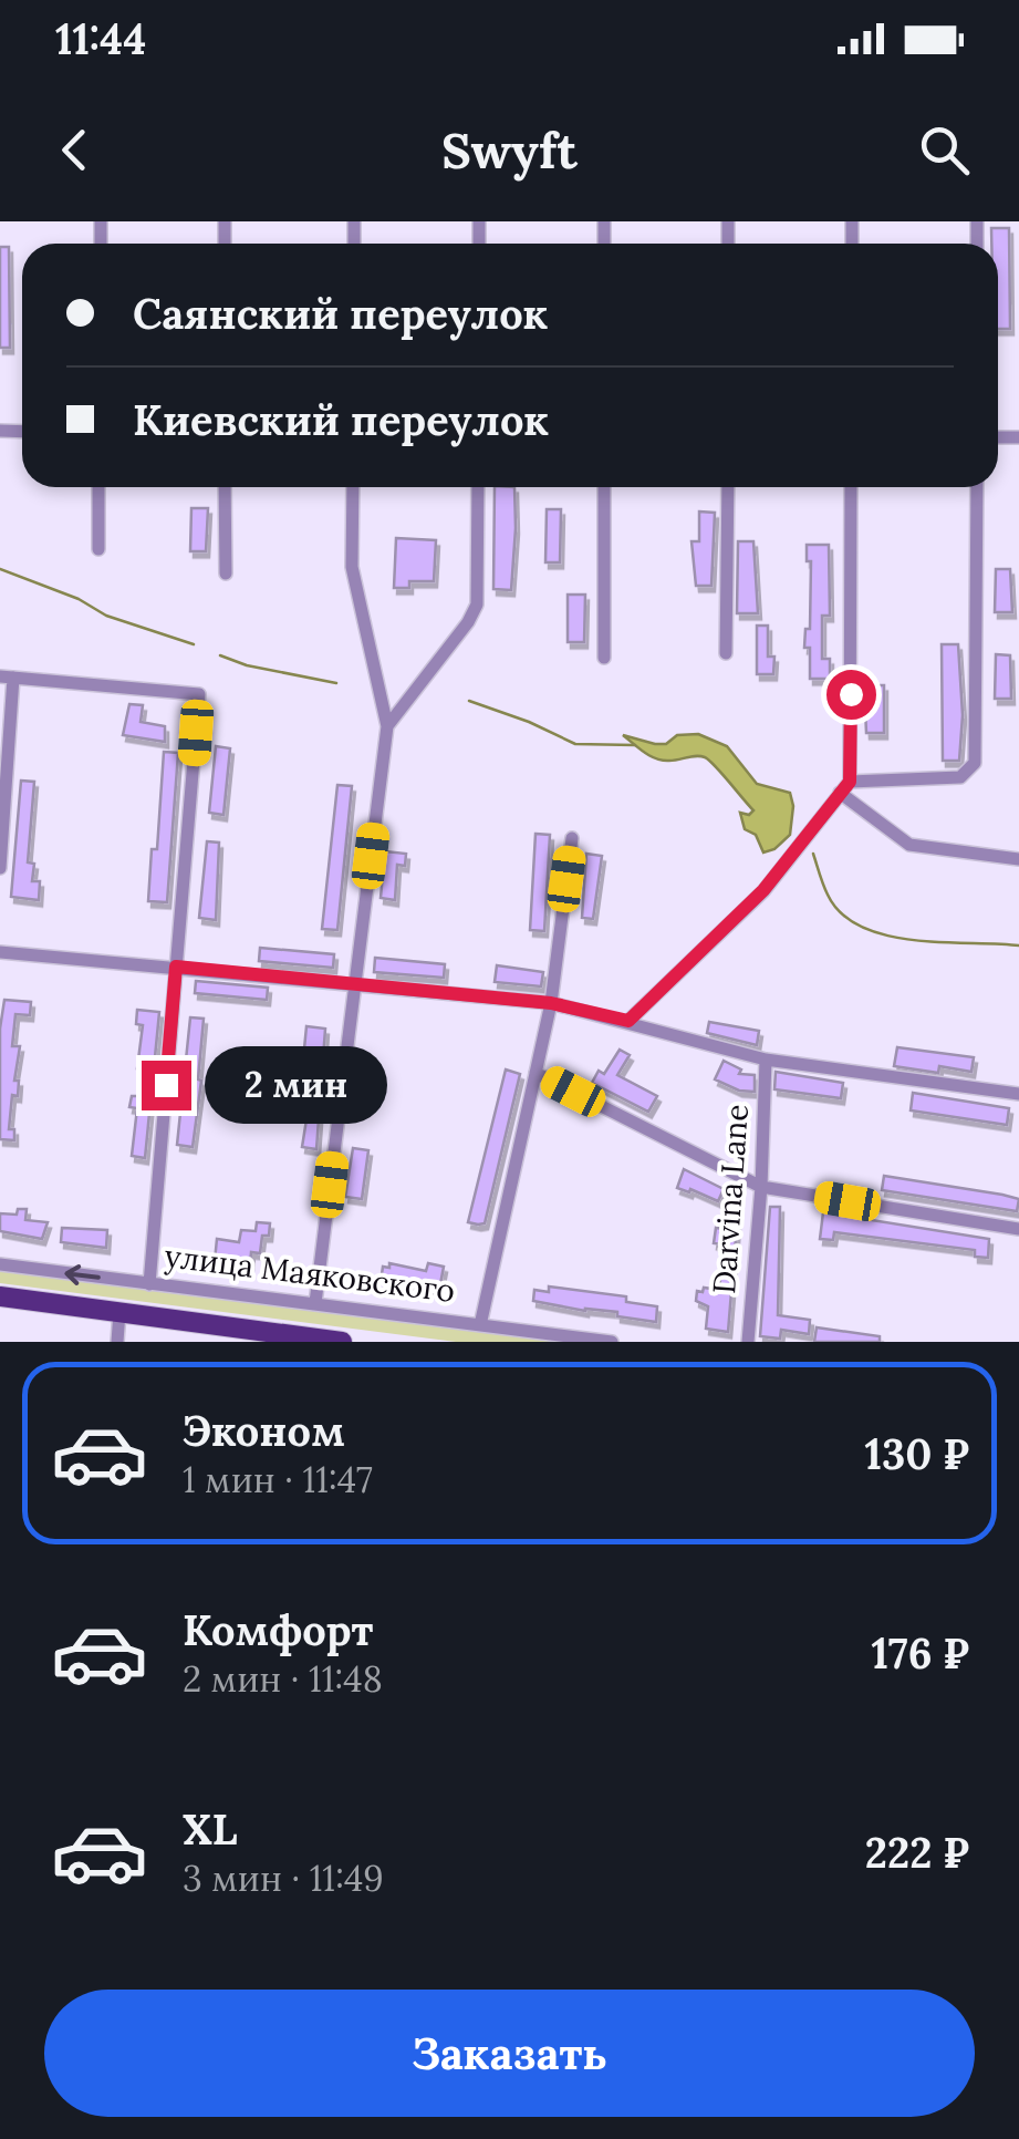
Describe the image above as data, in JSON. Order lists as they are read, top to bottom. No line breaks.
{"streets":{"main road":["улица Маяковского"],"street":["Darvina Lane"]},"page":{"status":"11:44","header":"Swyft","banner":["Саянский переулок","Киевский переулок"],"bubble":"2 мин","list":[{"name":"Эконом","note":"1 мин · 11:47","value":"130 ₽"},{"name":"Комфорт","note":"2 мин · 11:48","value":"176 ₽"},{"name":"XL","note":"3 мин · 11:49","value":"222 ₽"}],"buttons":"Заказать"}}
